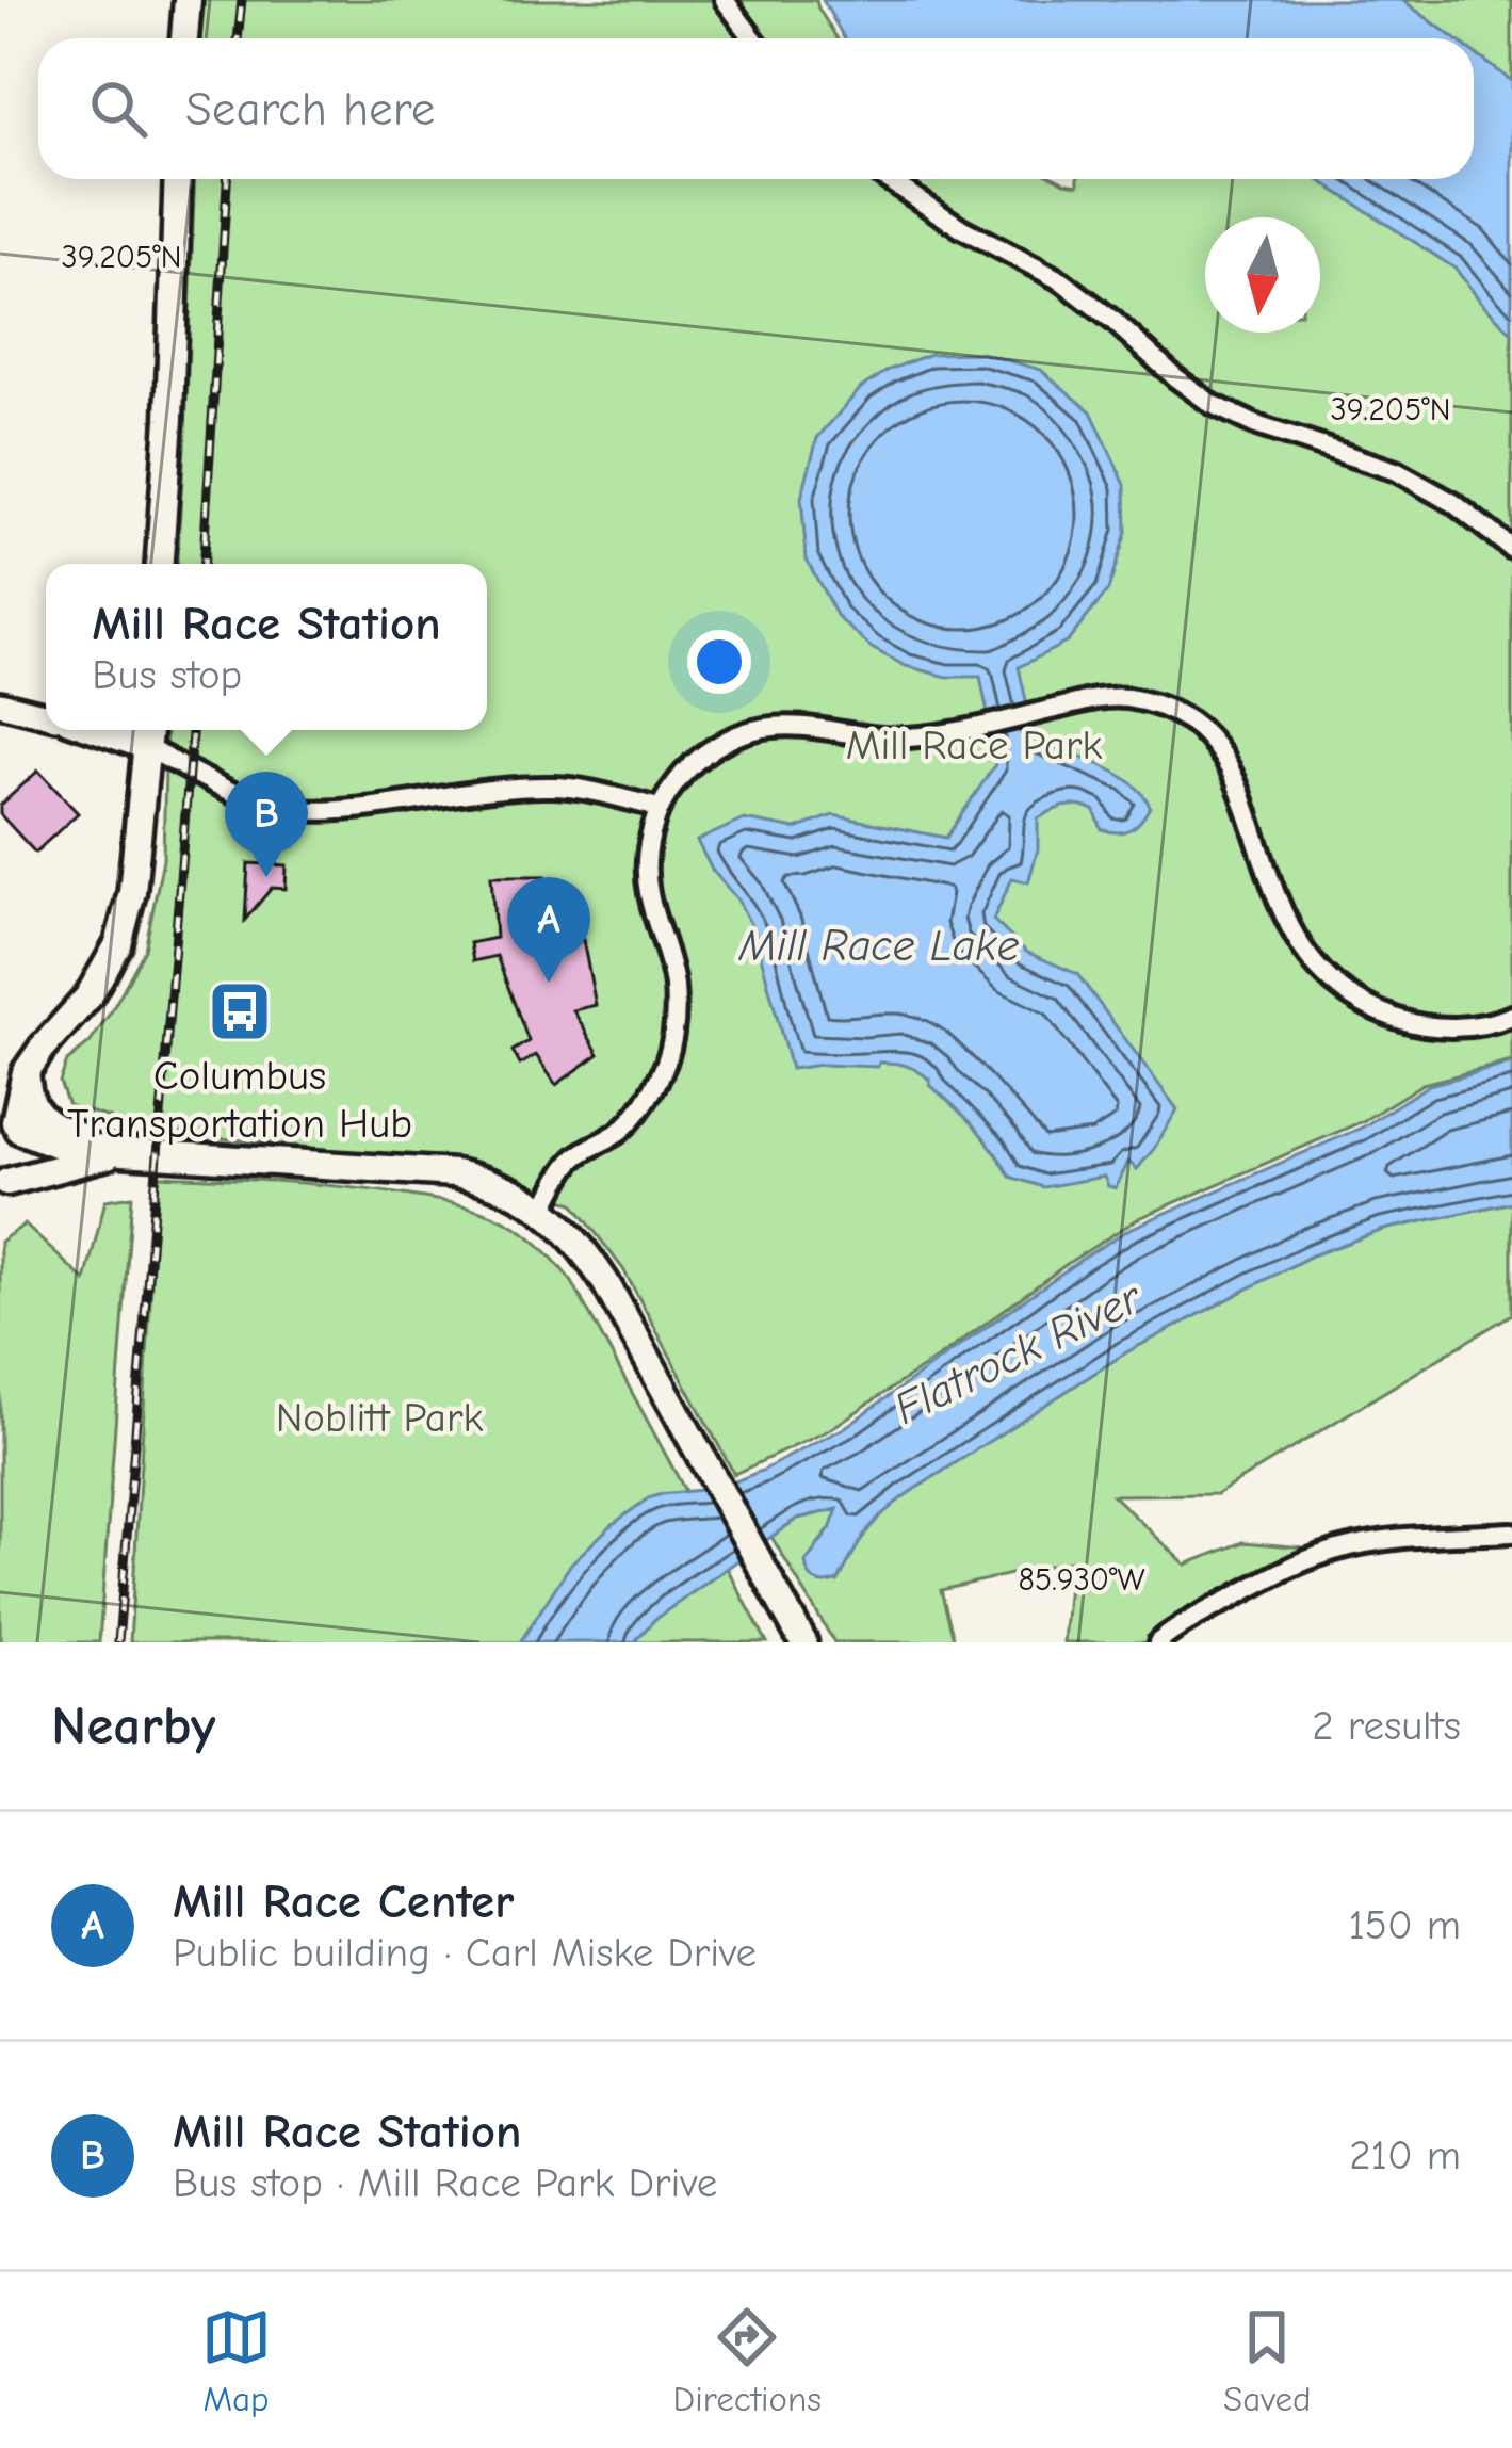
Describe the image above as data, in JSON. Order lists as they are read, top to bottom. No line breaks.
{"water":["Mill Race Lake","Flatrock River"],"parks":["Mill Race Park","Noblitt Park"],"places":{"bus stop":["Columbus Transportation Hub"]},"north":"bottom","page":{"search":"Search here","popup":["Mill Race Station","Bus stop"],"pins":["B","A"],"heading":["Nearby","2 results"],"list":[{"mark":"A","name":"Mill Race Center","note":"Public building · Carl Miske Drive","value":"150 m"},{"mark":"B","name":"Mill Race Station","note":"Bus stop · Mill Race Park Drive","value":"210 m"}],"nav":["Map","Directions","Saved"]},"coordinates":["39.205°N","85.930°W"]}
